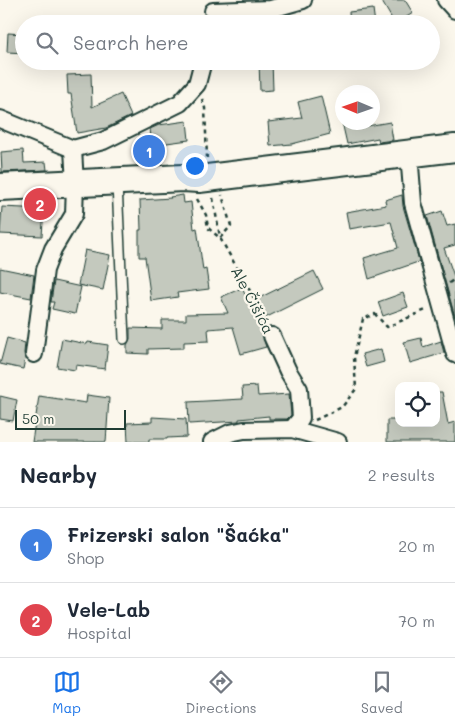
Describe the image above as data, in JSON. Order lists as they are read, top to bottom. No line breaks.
{"streets":{"street":["Ale Čišića"]},"scale_bar":"50 m","north":"left","page":{"search":"Search here","pins":["1","2"],"scale":"50 m","heading":["Nearby","2 results"],"list":[{"mark":"1","name":"Frizerski salon \"Šaćka\"","note":"Shop","value":"20 m"},{"mark":"2","name":"Vele-Lab","note":"Hospital","value":"70 m"}],"nav":["Map","Directions","Saved"]}}
